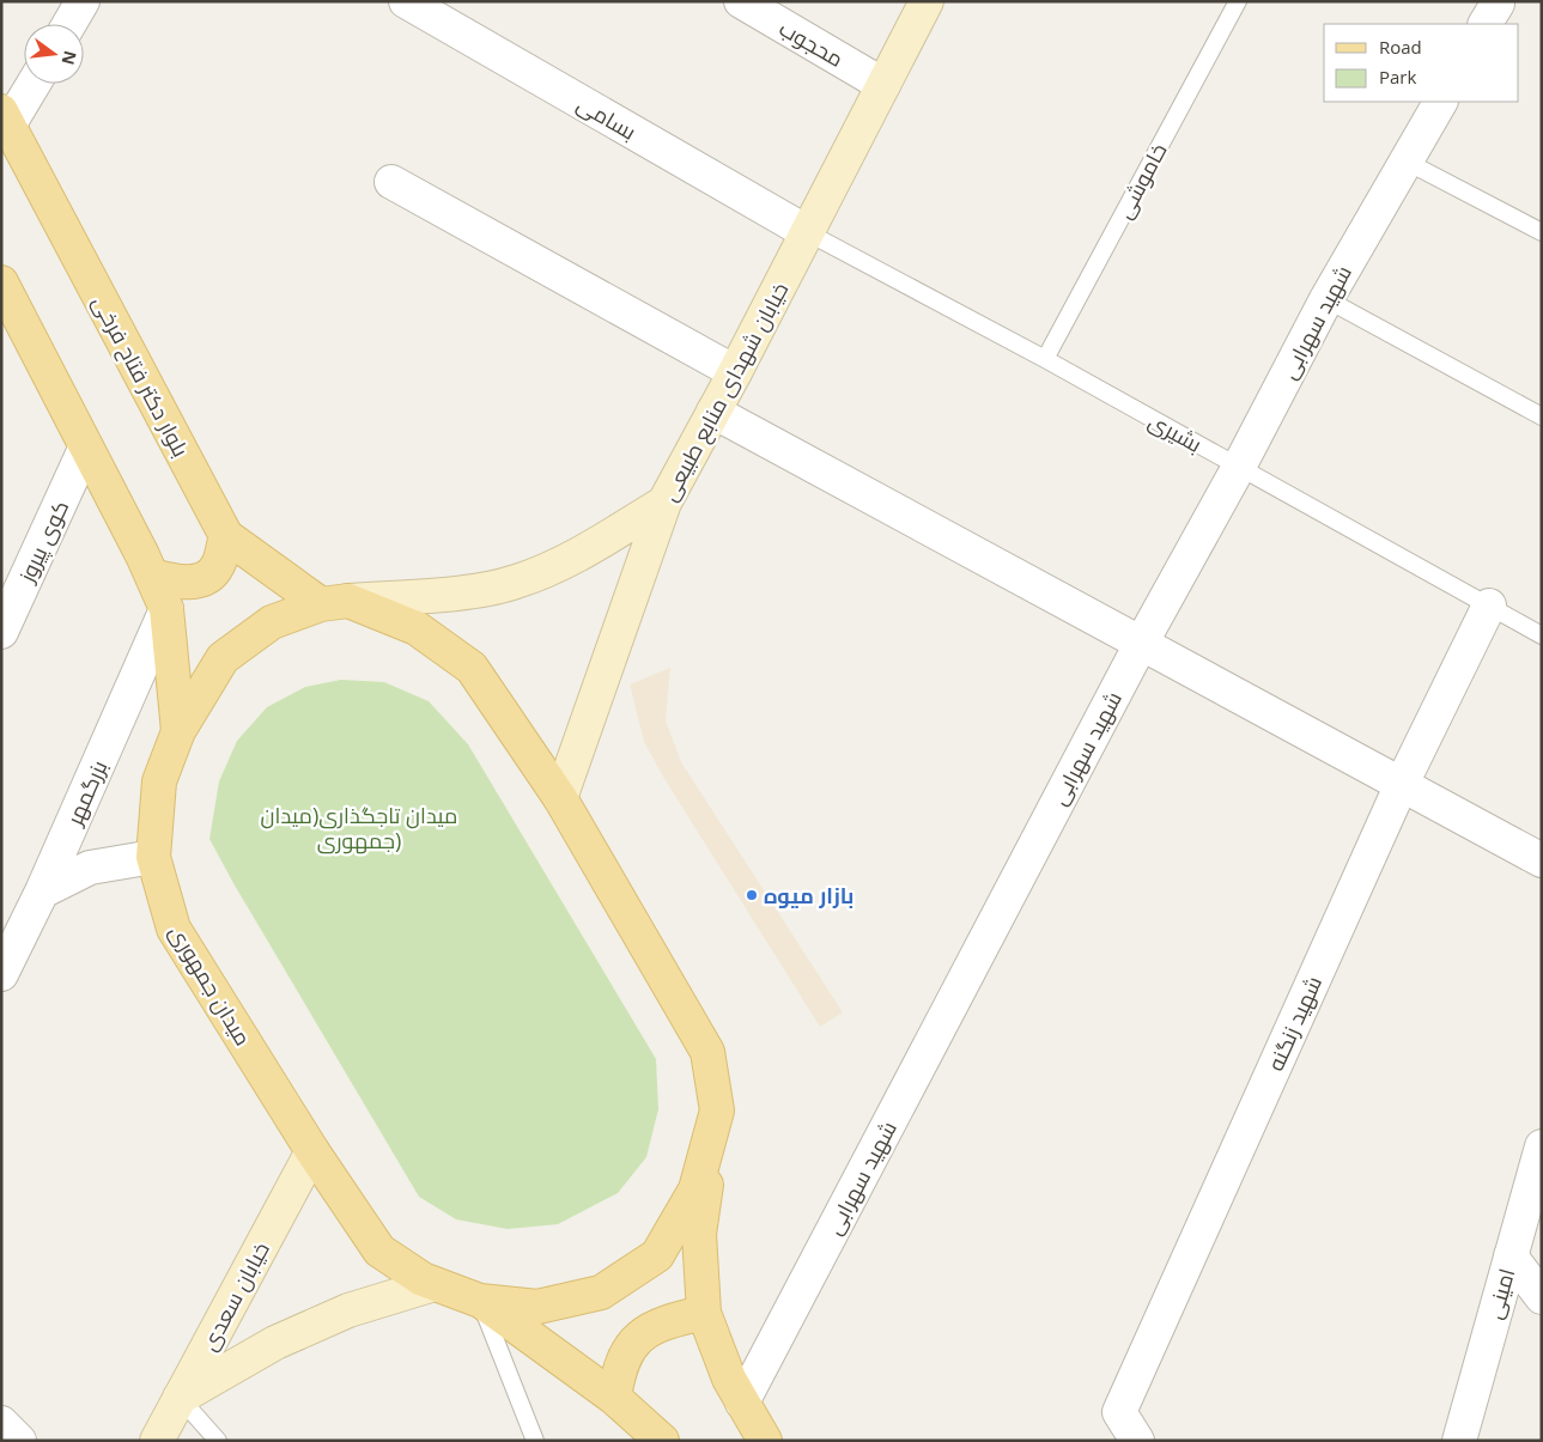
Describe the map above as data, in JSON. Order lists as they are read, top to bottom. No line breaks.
{"streets":{"main road":["بلوار دکتر فتاح فرخی","خیابان شهدای منابع طبیعی","میدان جمهوری","خیابان سعدی"],"street":["محجوب","بسامی","شهید سهرابی","کوی پیروز","بزرگمهر","شهید زنگنه","امینی"],"lane":["خاموشی","بشیری"]},"crossings":[["محجوب","خیابان شهدای منابع طبیعی"],["بسامی","خیابان شهدای منابع طبیعی"],["بسامی","بشیری"],["خاموشی","بشیری"],["شهید سهرابی","بشیری"],["بلوار دکتر فتاح فرخی","میدان جمهوری"],["خیابان شهدای منابع طبیعی","بشیری"],["خیابان شهدای منابع طبیعی","میدان جمهوری"],["بشیری","شهید زنگنه"],["میدان جمهوری","خیابان سعدی"]],"parks":["میدان تاجگذاری(میدان جمهوری)"],"places":["بازار میوه"],"legend":["Road","Park"],"north":"right"}
